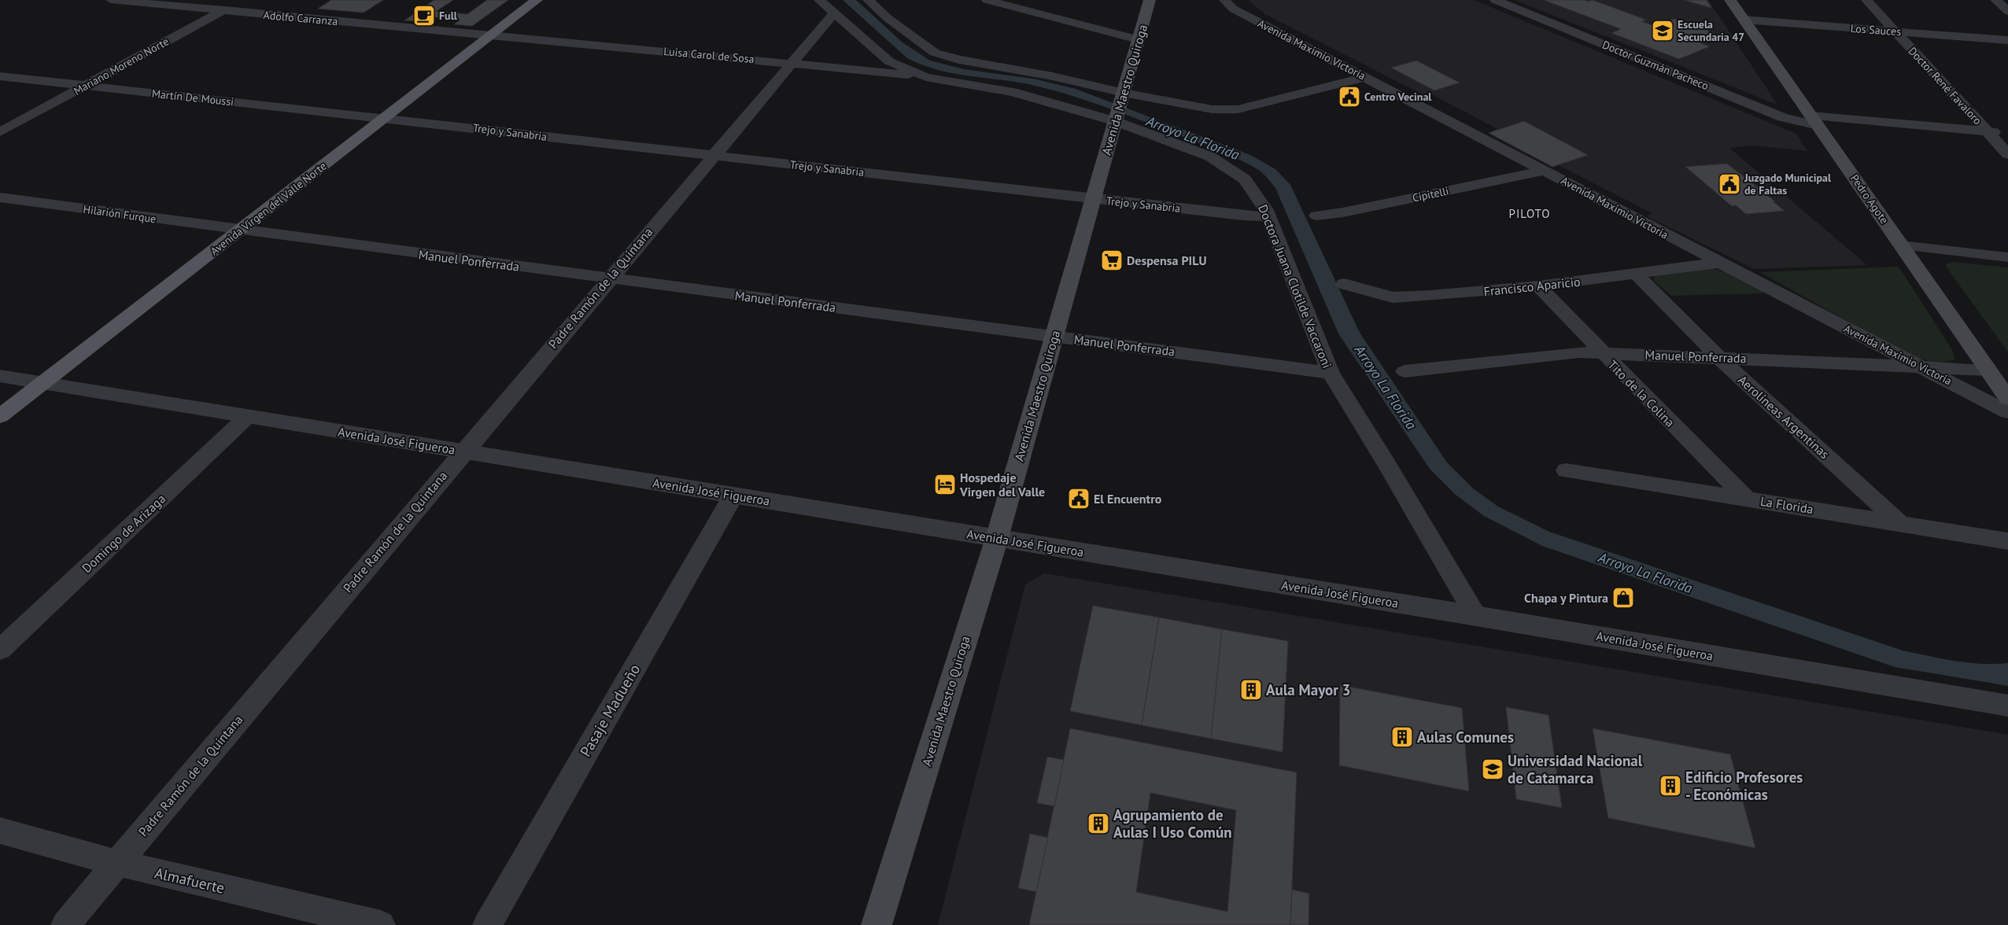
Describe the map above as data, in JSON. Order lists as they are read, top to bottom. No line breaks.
{"streets":{"main road":["Avenida Maestro Quiroga","Pedro Agote","Avenida Virgen del Valle Norte"],"street":["Adolfo Carranza","Los Sauces","Avenida Maximio Victoria","Luisa Carol de Sosa","Doctor Guzmán Pacheco","Mariano Moreno Norte","Doctor René Favaloro","Martín De Moussi","Trejo y Sanabria","Cipitelli","Hilarión Furque","Manuel Ponferrada","Doctora Juana Clotilde Vaccaroni","Francisco Aparicio","Padre Ramón de la Quintana","Tito de la Colina","Aerolíneas Argentinas","Avenida José Figueroa","La Florida","Domingo de Arizaga","Pasaje Madueño","Almafuerte"]},"crossings":[["Adolfo Carranza","Luisa Carol de Sosa"],["Adolfo Carranza","Mariano Moreno Norte"],["Adolfo Carranza","Avenida Virgen del Valle Norte"],["Los Sauces","Doctor René Favaloro"],["Los Sauces","Pedro Agote"],["Avenida Maximio Victoria","Cipitelli"],["Avenida Maximio Victoria","Manuel Ponferrada"],["Avenida Maximio Victoria","Francisco Aparicio"],["Luisa Carol de Sosa","Avenida Virgen del Valle Norte"],["Luisa Carol de Sosa","Doctora Juana Clotilde Vaccaroni"],["Luisa Carol de Sosa","Padre Ramón de la Quintana"],["Doctor Guzmán Pacheco","Doctor René Favaloro"],["Doctor Guzmán Pacheco","Pedro Agote"],["Mariano Moreno Norte","Martín De Moussi"],["Avenida Maestro Quiroga","Trejo y Sanabria"],["Avenida Maestro Quiroga","Manuel Ponferrada"],["Avenida Maestro Quiroga","Doctora Juana Clotilde Vaccaroni"],["Avenida Maestro Quiroga","Avenida José Figueroa"],["Martín De Moussi","Trejo y Sanabria"],["Martín De Moussi","Avenida Virgen del Valle Norte"],["Trejo y Sanabria","Avenida Virgen del Valle Norte"],["Trejo y Sanabria","Doctora Juana Clotilde Vaccaroni"],["Trejo y Sanabria","Padre Ramón de la Quintana"],["Pedro Agote","Manuel Ponferrada"],["Avenida Virgen del Valle Norte","Hilarión Furque"],["Avenida Virgen del Valle Norte","Manuel Ponferrada"],["Avenida Virgen del Valle Norte","Avenida José Figueroa"],["Hilarión Furque","Manuel Ponferrada"],["Manuel Ponferrada","Doctora Juana Clotilde Vaccaroni"],["Manuel Ponferrada","Padre Ramón de la Quintana"],["Manuel Ponferrada","Tito de la Colina"],["Manuel Ponferrada","Aerolíneas Argentinas"],["Doctora Juana Clotilde Vaccaroni","Padre Ramón de la Quintana"],["Doctora Juana Clotilde Vaccaroni","Avenida José Figueroa"],["Francisco Aparicio","Tito de la Colina"],["Francisco Aparicio","Aerolíneas Argentinas"],["Padre Ramón de la Quintana","Avenida José Figueroa"],["Padre Ramón de la Quintana","Almafuerte"],["Tito de la Colina","La Florida"],["Aerolíneas Argentinas","La Florida"],["Avenida José Figueroa","Domingo de Arizaga"],["Avenida José Figueroa","Pasaje Madueño"]],"districts":["PILOTO"],"water":["Arroyo La Florida"],"places":{"cafe":["Full"],"school or university":["Escuela Secundaria 47","Universidad Nacional de Catamarca"],"public building":["Centro Vecinal","Juzgado Municipal de Faltas","El Encuentro"],"supermarket":["Despensa PILU"],"hotel":["Hospedaje Virgen del Valle"],"shop":["Chapa y Pintura"],"building":["Aula Mayor 3","Aulas Comunes","Edificio Profesores - Económicas","Agrupamiento de Aulas I Uso Común"]}}
